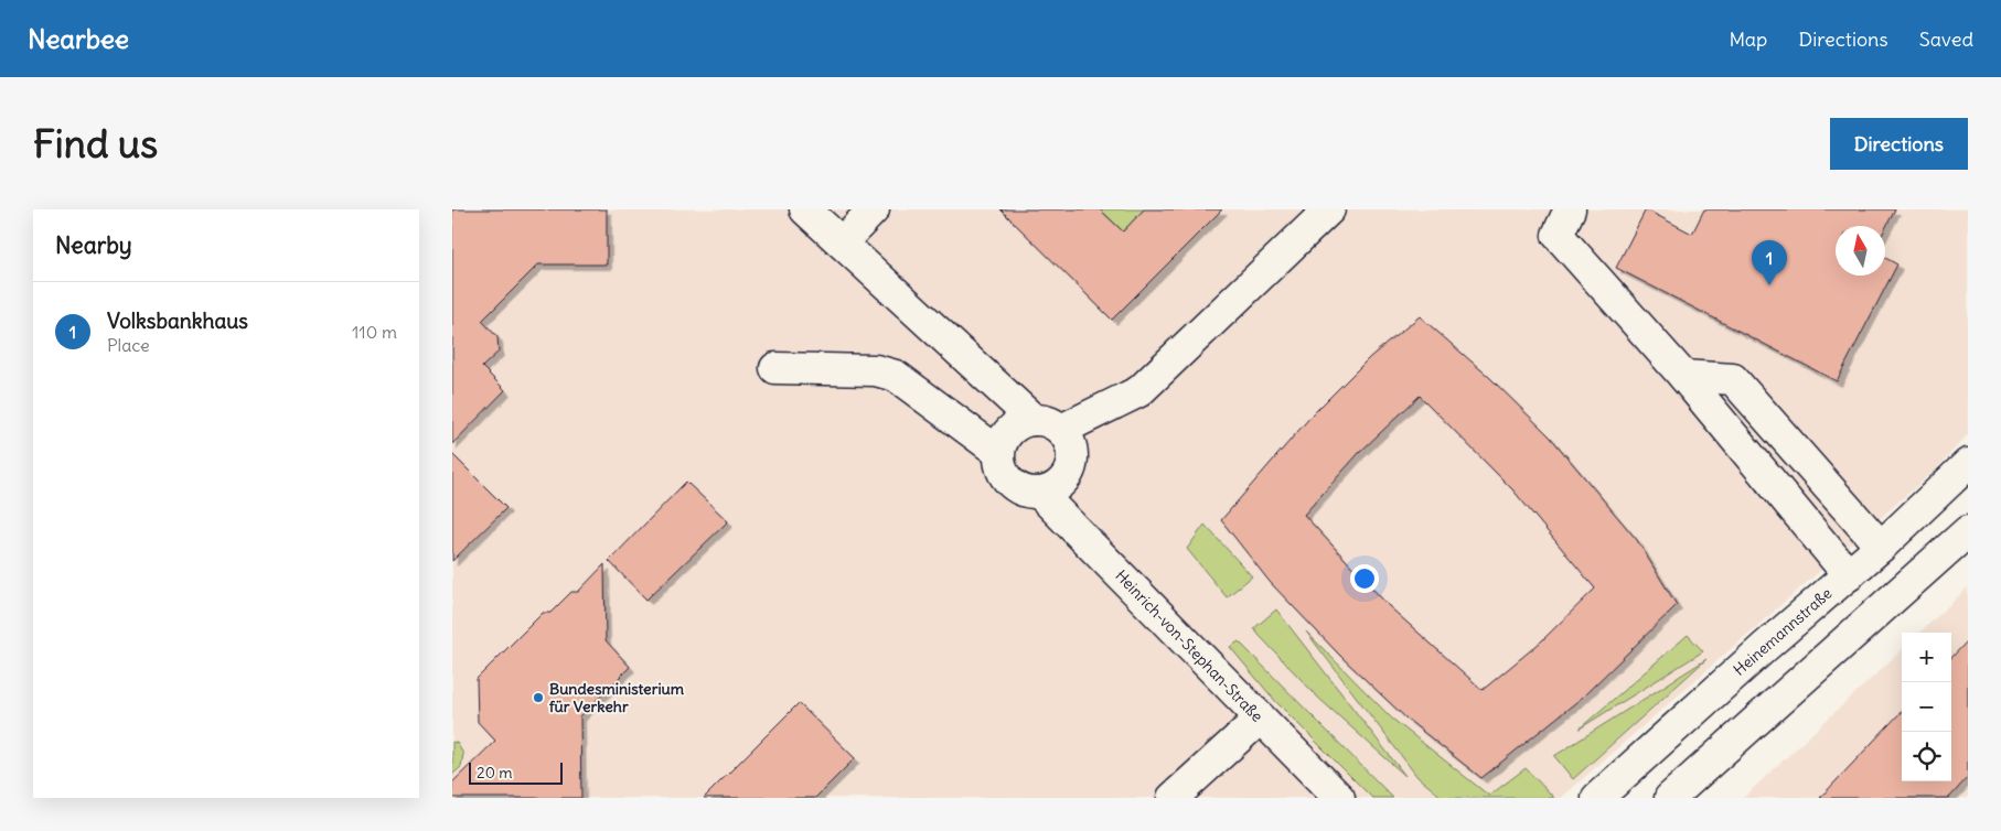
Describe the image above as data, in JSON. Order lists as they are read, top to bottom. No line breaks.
{"streets":{"main road":["Heinemannstraße","Heinrich-von-Stephan-Straße"]},"places":["Bundesministerium für Verkehr"],"scale_bar":"20 m","north":"top","page":{"header":"Nearbee","nav":["Map","Directions","Saved"],"buttons":"Directions","title":"Find us","heading":"Nearby","pins":"1","list":[{"mark":"1","name":"Volksbankhaus","note":"Place","value":"110 m"}],"map_buttons":["+","−"],"scale":"20 m"}}
